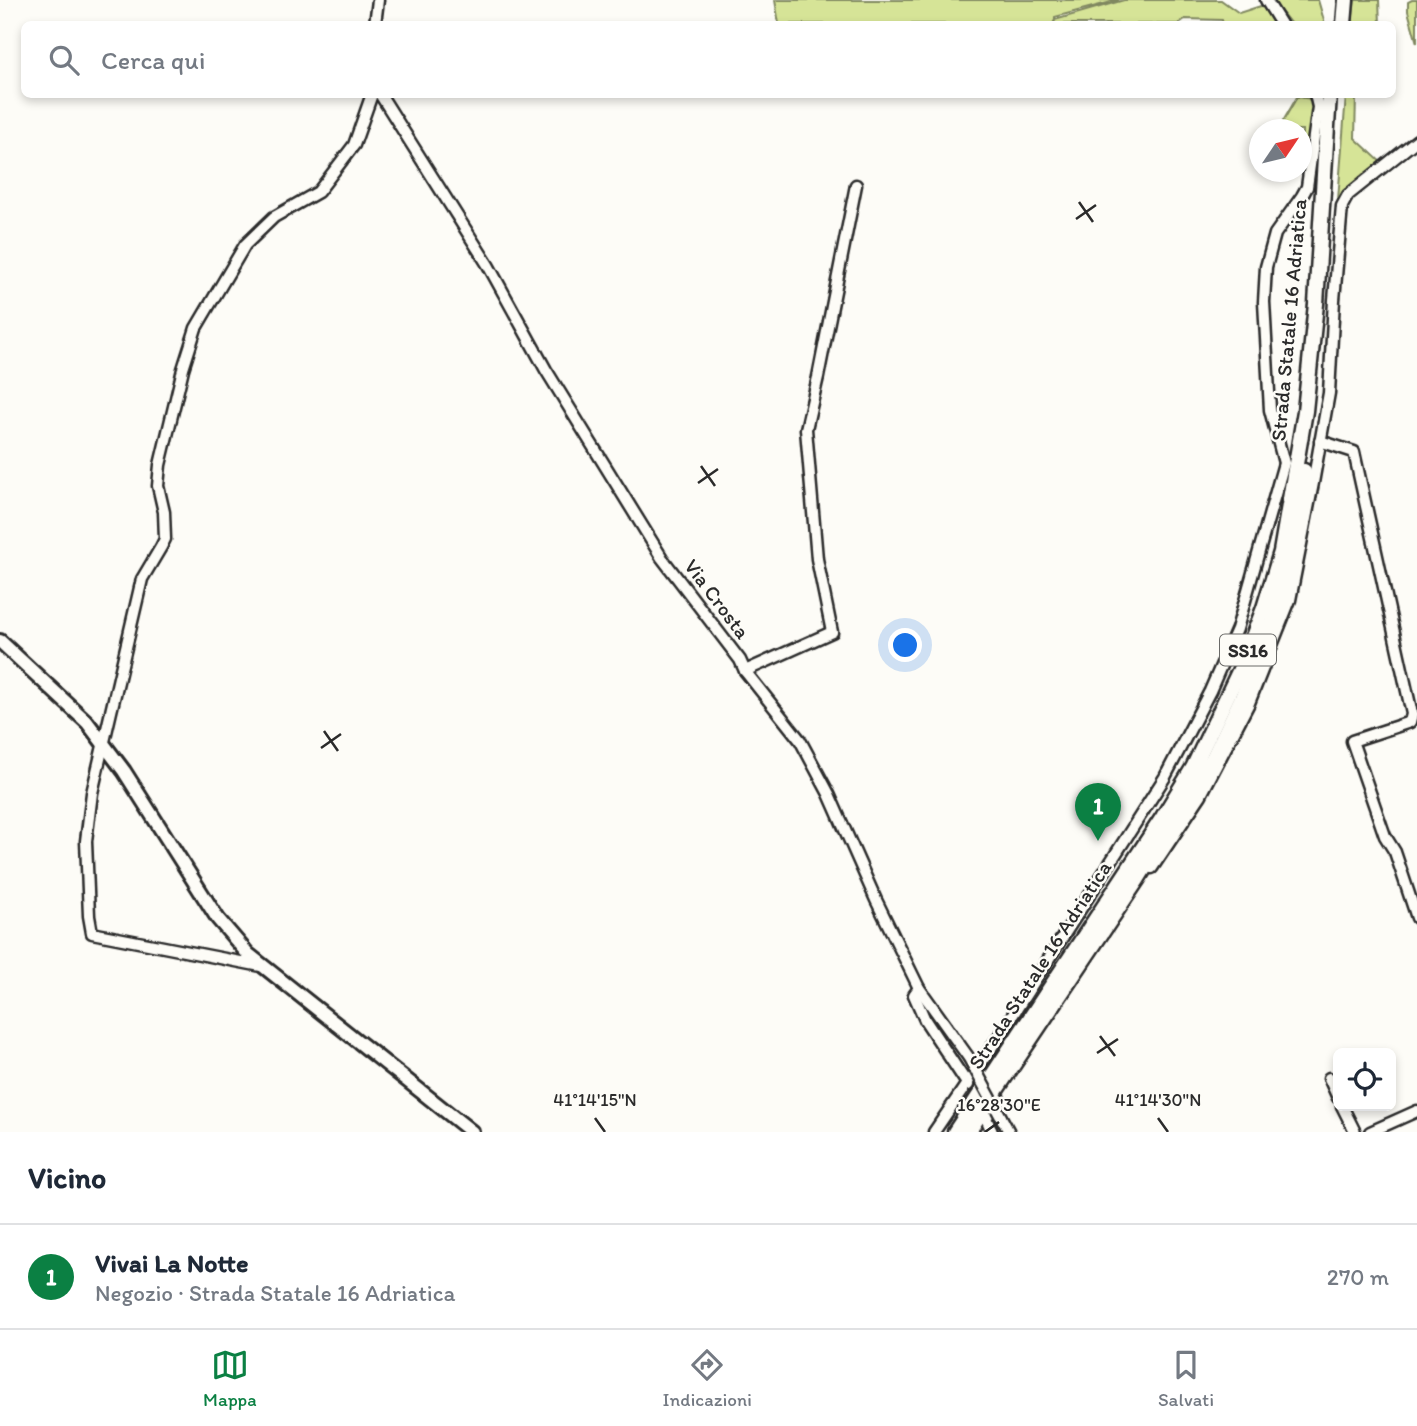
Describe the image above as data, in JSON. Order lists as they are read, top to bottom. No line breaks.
{"streets":{"highway":["Strada Statale 16 Adriatica","SS16"],"street":["Via Crosta"]},"north":"top right","page":{"search":"Cerca qui","pins":"1","heading":"Vicino","list":[{"mark":"1","name":"Vivai La Notte","note":"Negozio · Strada Statale 16 Adriatica","value":"270 m"}],"nav":["Mappa","Indicazioni","Salvati"]},"coordinates":["41°14'15\"N","41°14'30\"N","16°28'30\"E"]}
